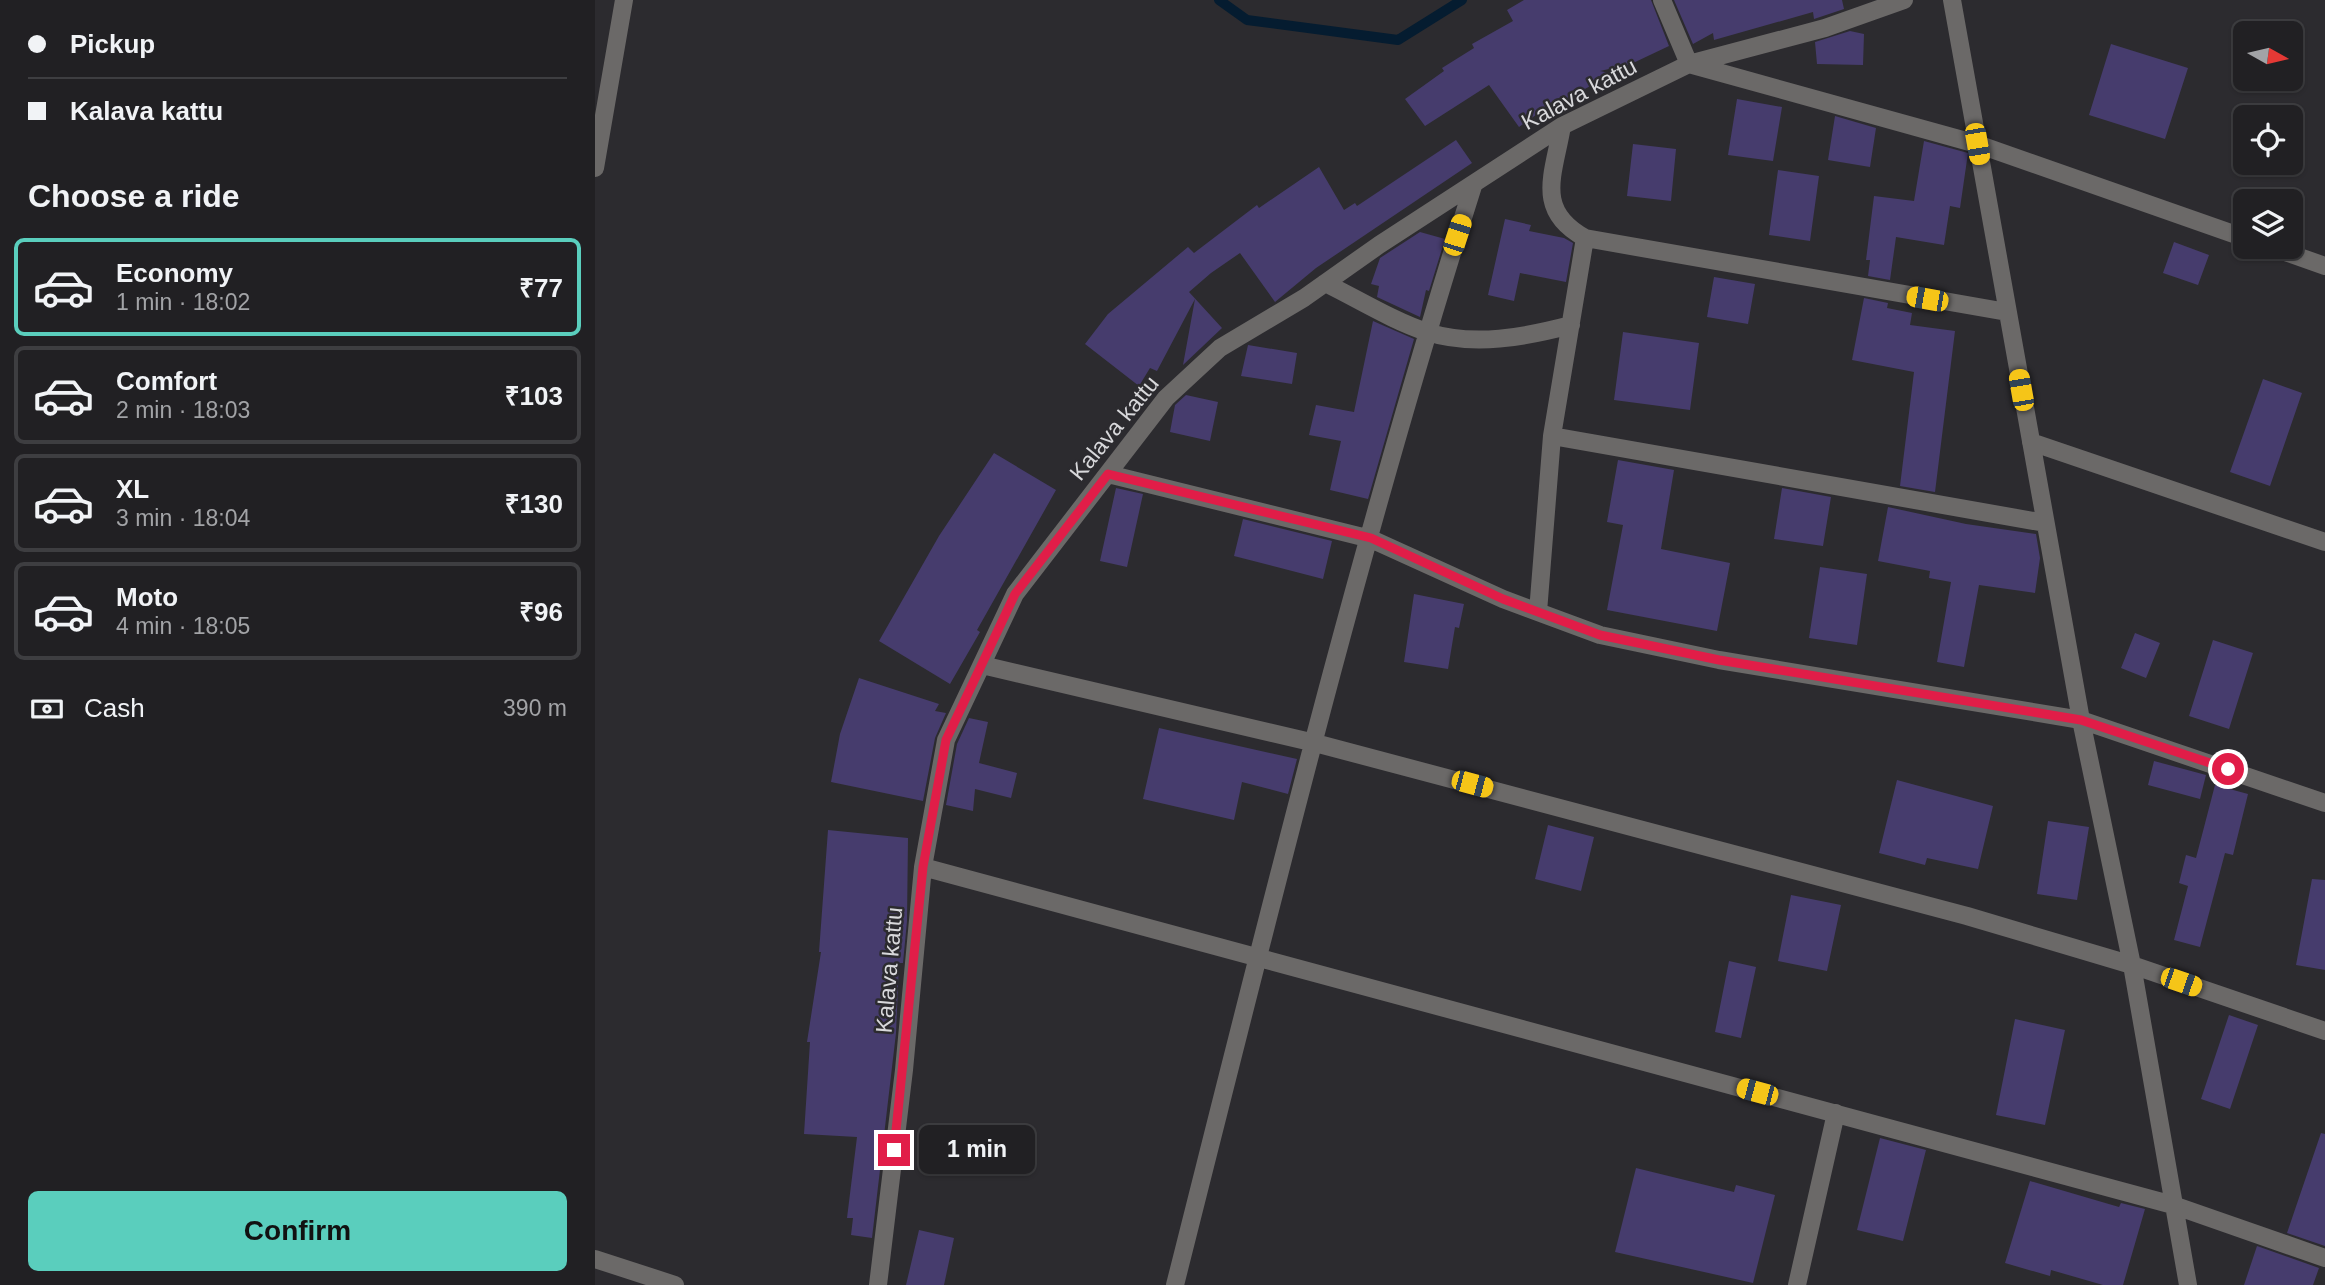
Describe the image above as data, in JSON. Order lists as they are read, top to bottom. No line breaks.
{"streets":{"street":["Kalava kattu"]},"north":"right","page":{"banner":["Pickup","Kalava kattu"],"heading":"Choose a ride","list":[{"name":"Economy","note":"1 min · 18:02","value":"₹77"},{"name":"Comfort","note":"2 min · 18:03","value":"₹103"},{"name":"XL","note":"3 min · 18:04","value":"₹130"},{"name":"Moto","note":"4 min · 18:05","value":"₹96"}],"pay":["Cash","390 m"],"bubble":"1 min","buttons":"Confirm"}}
